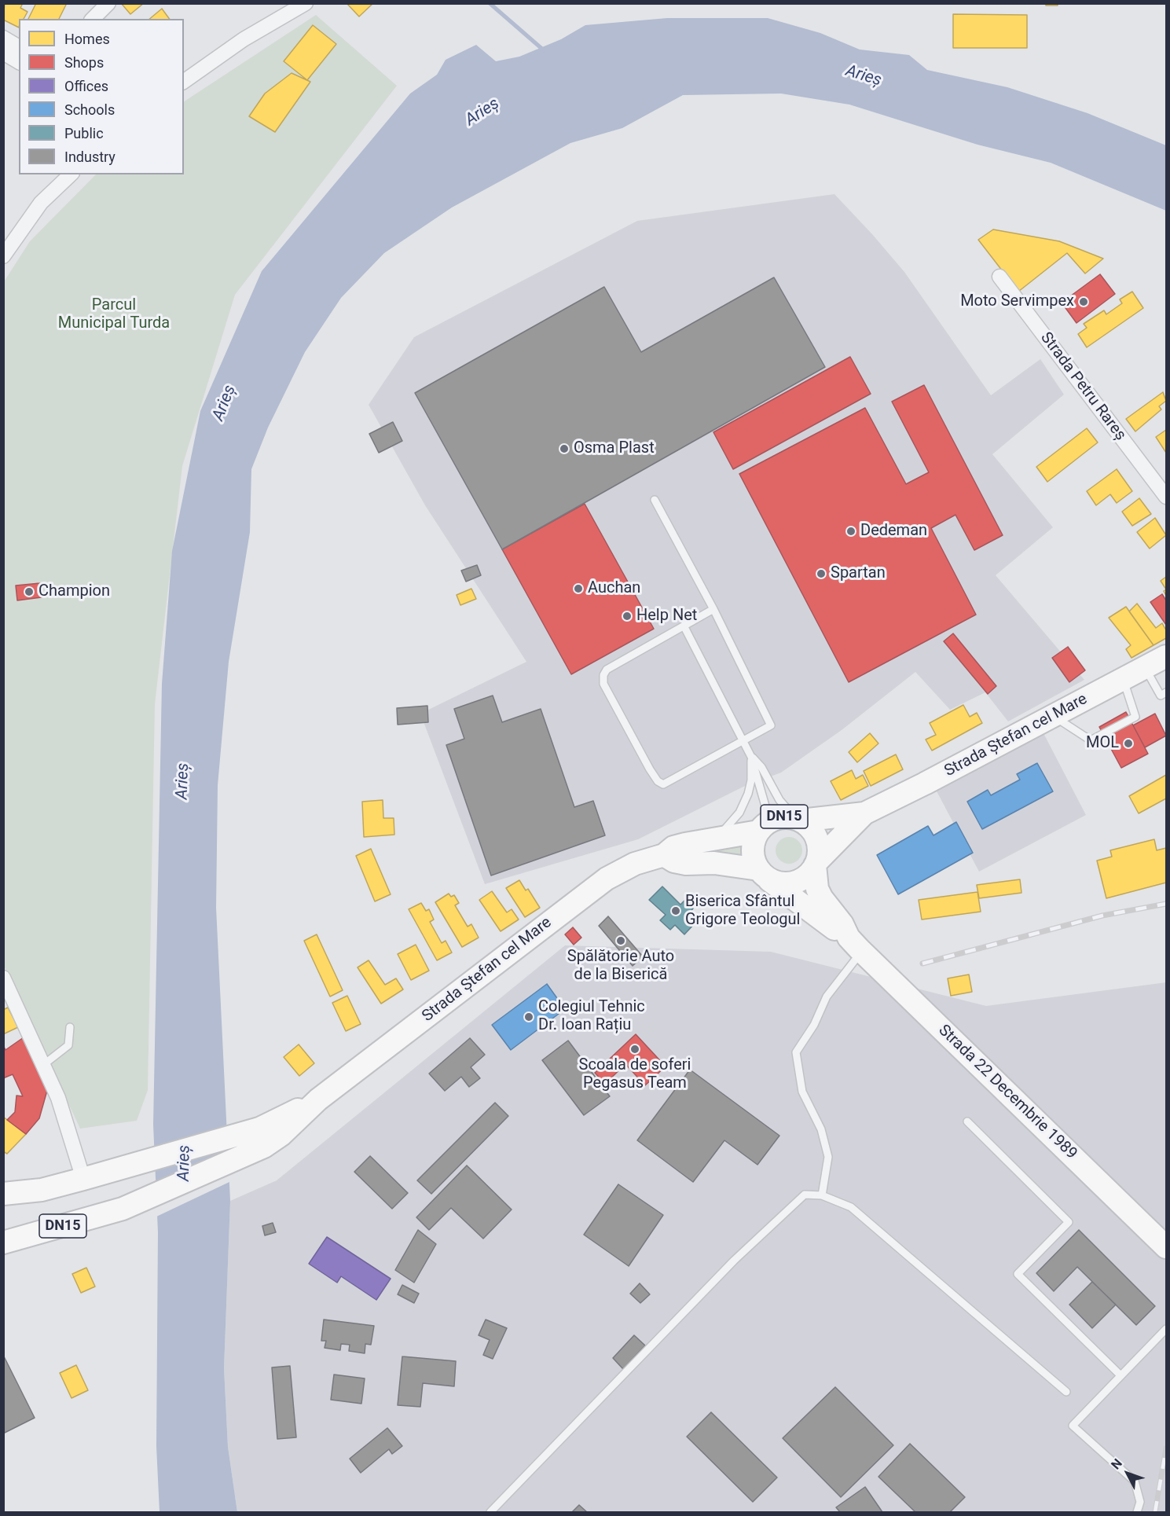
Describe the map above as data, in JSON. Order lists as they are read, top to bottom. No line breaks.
{"streets":{"main road":["Strada Ștefan cel Mare","DN15","Strada 22 Decembrie 1989"],"street":["Strada Petru Rareș"]},"crossings":[["Strada Ștefan cel Mare","DN15"],["Strada Ștefan cel Mare","Strada 22 Decembrie 1989"],["DN15","Strada 22 Decembrie 1989"]],"water":["Arieș"],"parks":["Parcul Municipal Turda"],"places":["Moto Servimpex","Osma Plast","Dedeman","Spartan","Auchan","Champion","Help Net","MOL","Biserica Sfântul Grigore Teologul","Spălătorie Auto de la Biserică","Colegiul Tehnic Dr. Ioan Rațiu","Scoala de soferi Pegasus Team"],"legend":["Homes","Shops","Offices","Schools","Public","Industry"],"north":"top left"}
